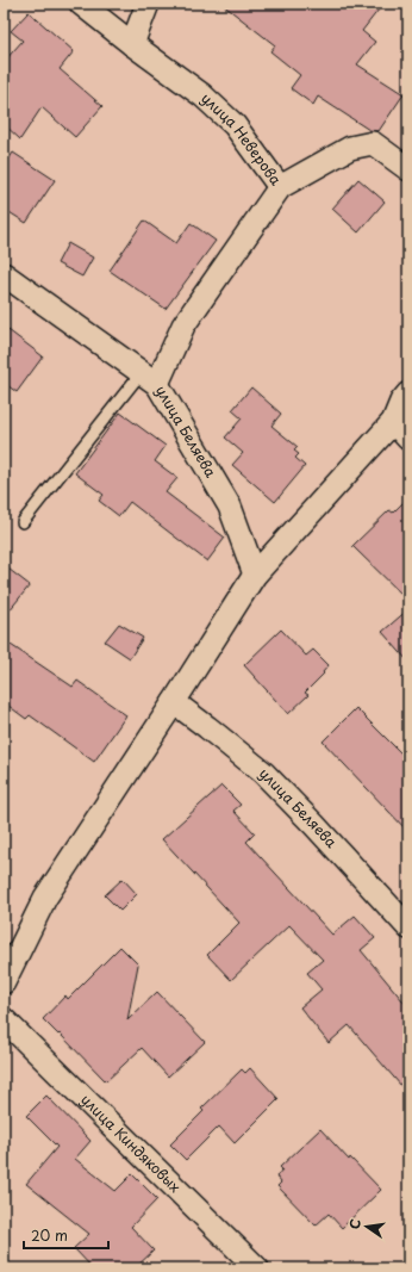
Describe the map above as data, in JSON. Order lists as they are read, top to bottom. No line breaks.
{"streets":{"street":["улица Неверова","улица Беляева","улица Киндяковых"]},"scale_bar":"20 m","north":"left"}
